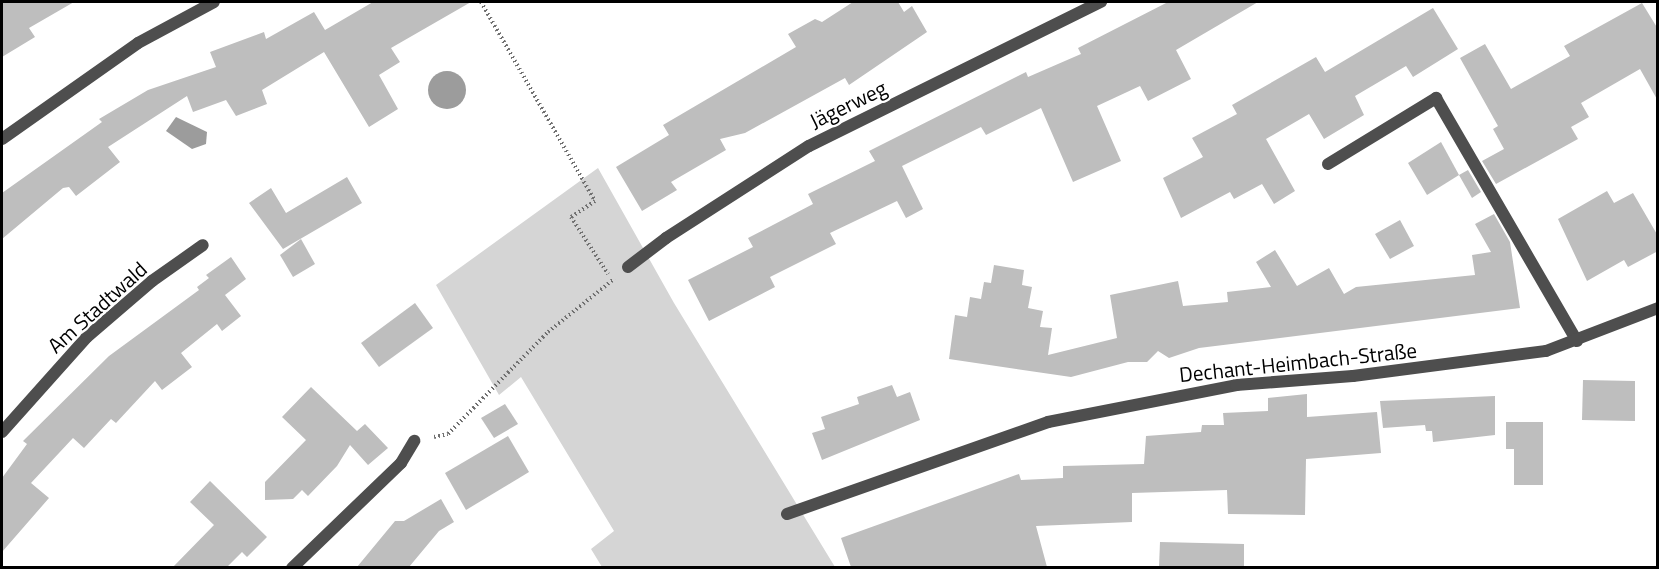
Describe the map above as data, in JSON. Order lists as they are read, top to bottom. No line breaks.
{"streets":{"street":["Jägerweg","Am Stadtwald","Dechant-Heimbach-Straße"]}}
